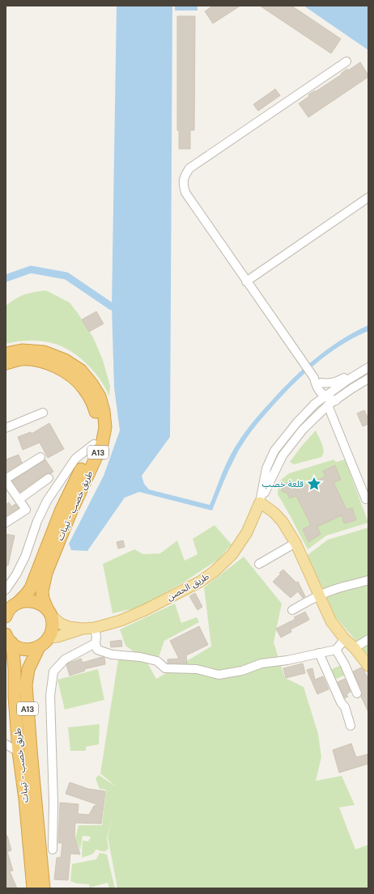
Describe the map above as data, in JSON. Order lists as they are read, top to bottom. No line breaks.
{"streets":{"highway":["A13","طريق خصب - تيبات"],"main road":["طريق الحصن"]},"crossings":[["A13","طريق خصب - تيبات"],["A13","طريق الحصن"],["طريق خصب - تيبات","طريق الحصن"]],"places":{"place":["قلعة خصب"]}}
